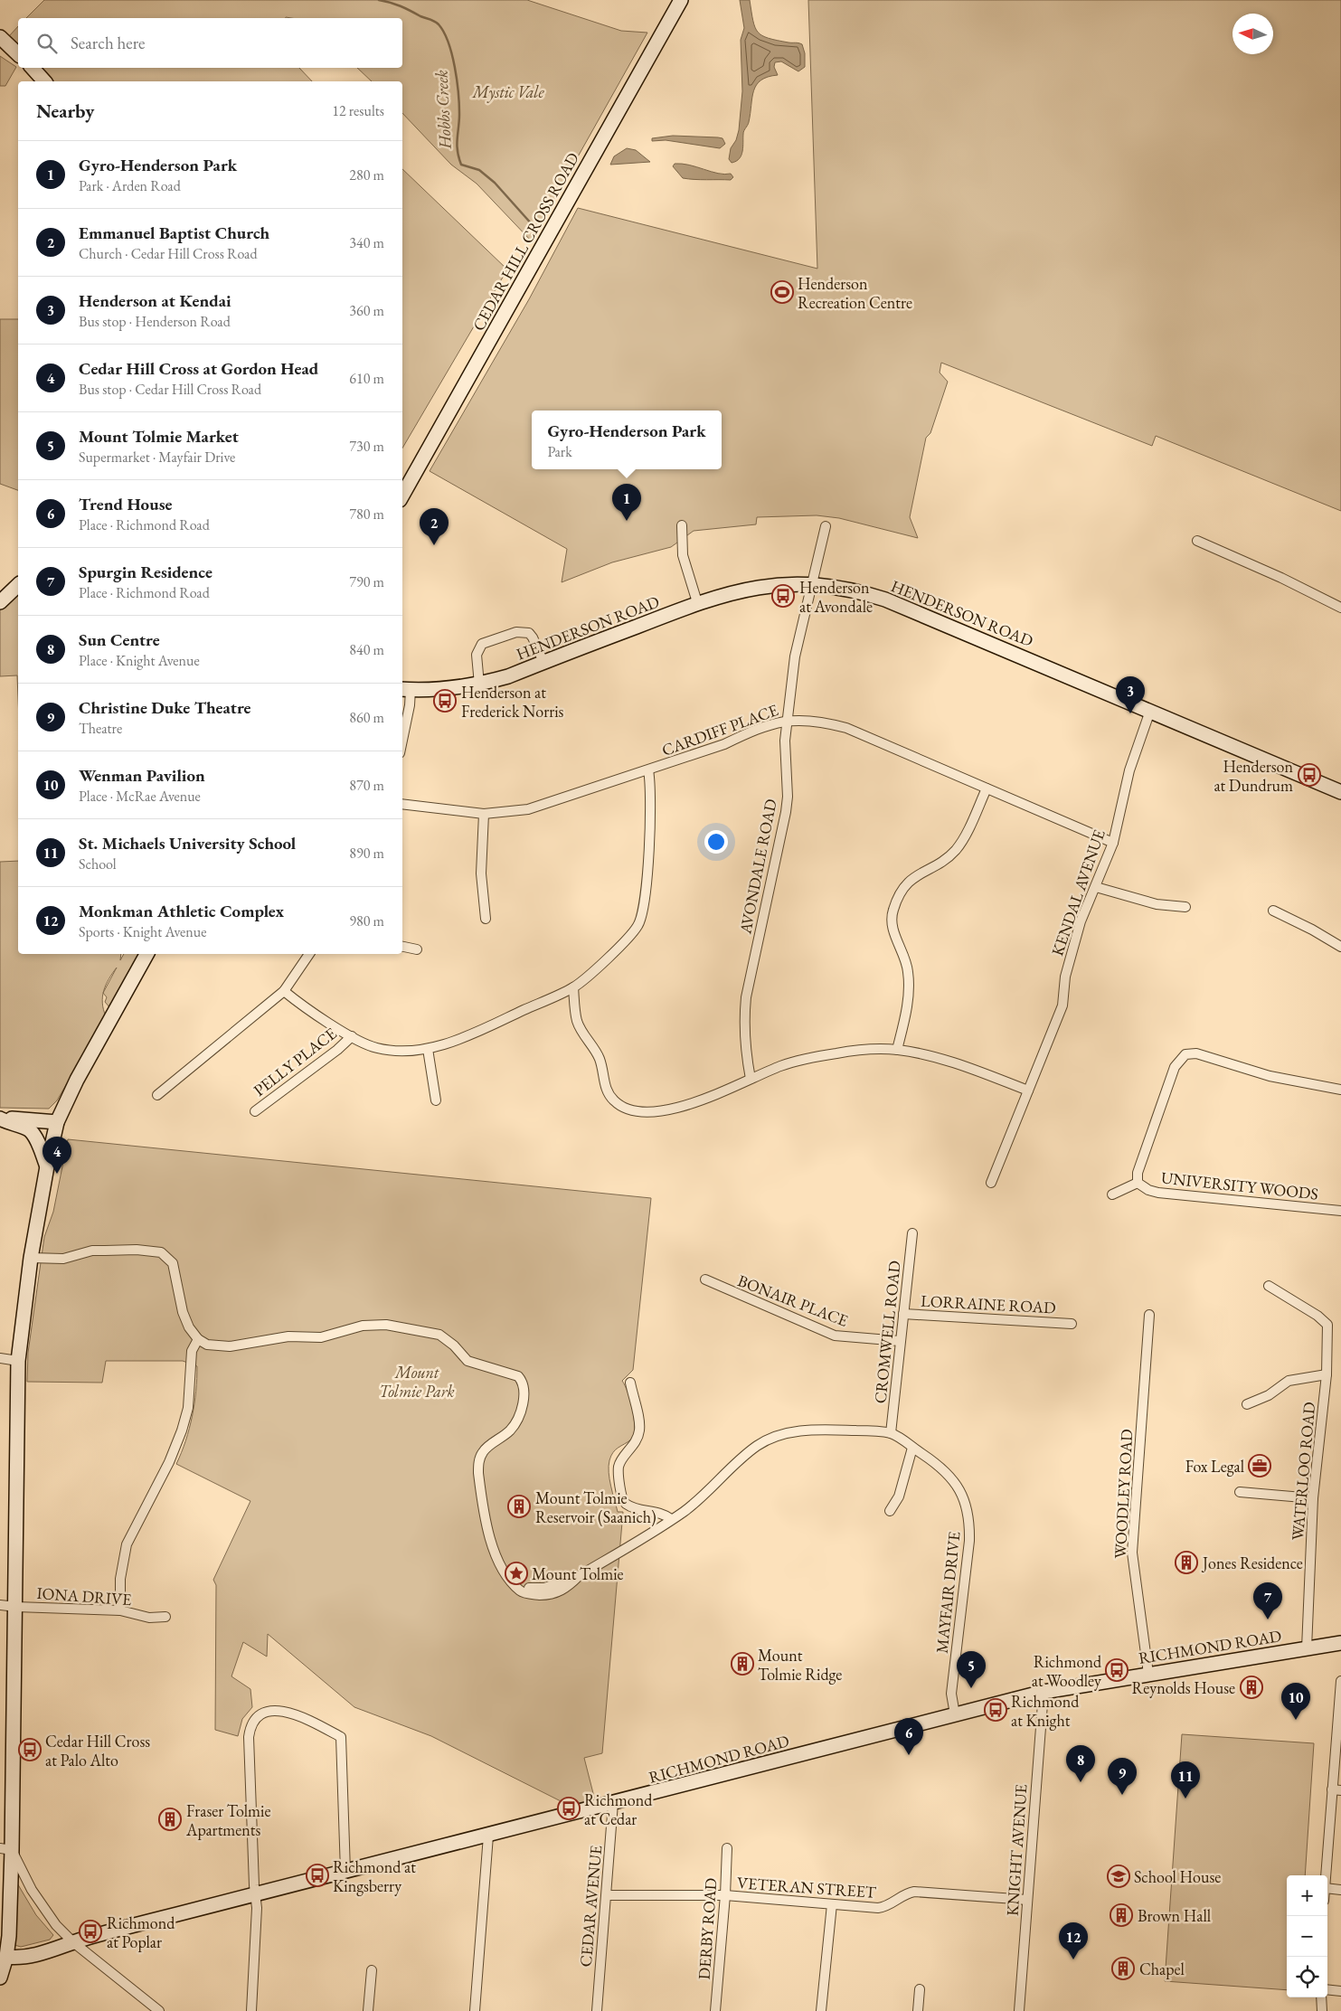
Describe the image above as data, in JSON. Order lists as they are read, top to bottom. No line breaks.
{"streets":{"main road":["CEDAR HILL CROSS ROAD","HENDERSON ROAD","RICHMOND ROAD"],"street":["CARDIFF PLACE","AVONDALE ROAD","KENDAL AVENUE","PELLY PLACE","UNIVERSITY WOODS","BONAIR PLACE","LORRAINE ROAD","CROMWELL ROAD","WATERLOO ROAD","WOODLEY ROAD","MAYFAIR DRIVE","IONA DRIVE","KNIGHT AVENUE","VETERAN STREET","CEDAR AVENUE","DERBY ROAD"]},"crossings":[["HENDERSON ROAD","AVONDALE ROAD"],["HENDERSON ROAD","KENDAL AVENUE"],["CARDIFF PLACE","AVONDALE ROAD"],["CARDIFF PLACE","KENDAL AVENUE"],["BONAIR PLACE","CROMWELL ROAD"],["LORRAINE ROAD","CROMWELL ROAD"],["CROMWELL ROAD","MAYFAIR DRIVE"],["WATERLOO ROAD","RICHMOND ROAD"],["WOODLEY ROAD","RICHMOND ROAD"],["MAYFAIR DRIVE","RICHMOND ROAD"],["RICHMOND ROAD","KNIGHT AVENUE"],["RICHMOND ROAD","CEDAR AVENUE"],["KNIGHT AVENUE","VETERAN STREET"],["VETERAN STREET","CEDAR AVENUE"],["VETERAN STREET","DERBY ROAD"]],"water":["Hobbs Creek"],"parks":["Mystic Vale","Mount Tolmie Park"],"places":{"sports":["Henderson Recreation Centre"],"bus stop":["Henderson at Avondale","Henderson at Frederick Norris","Henderson at Dundrum","Richmond at Woodley","Richmond at Knight","Cedar Hill Cross at Palo Alto","Richmond at Cedar","Richmond at Kingsberry","Richmond at Poplar"],"office":["Fox Legal"],"building":["Mount Tolmie Reservoir (Saanich)","Jones Residence","Mount Tolmie Ridge","Reynolds House","Fraser Tolmie Apartments","Brown Hall","Chapel"],"place":["Mount Tolmie"],"school or university":["School House"]},"north":"left","page":{"search":"Search here","heading":["Nearby","12 results"],"list":[{"mark":"1","name":"Gyro-Henderson Park","note":"Park · Arden Road","value":"280 m"},{"mark":"2","name":"Emmanuel Baptist Church","note":"Church · Cedar Hill Cross Road","value":"340 m"},{"mark":"3","name":"Henderson at Kendai","note":"Bus stop · Henderson Road","value":"360 m"},{"mark":"4","name":"Cedar Hill Cross at Gordon Head","note":"Bus stop · Cedar Hill Cross Road","value":"610 m"},{"mark":"5","name":"Mount Tolmie Market","note":"Supermarket · Mayfair Drive","value":"730 m"},{"mark":"6","name":"Trend House","note":"Place · Richmond Road","value":"780 m"},{"mark":"7","name":"Spurgin Residence","note":"Place · Richmond Road","value":"790 m"},{"mark":"8","name":"Sun Centre","note":"Place · Knight Avenue","value":"840 m"},{"mark":"9","name":"Christine Duke Theatre","note":"Theatre","value":"860 m"},{"mark":"10","name":"Wenman Pavilion","note":"Place · McRae Avenue","value":"870 m"},{"mark":"11","name":"St. Michaels University School","note":"School","value":"890 m"},{"mark":"12","name":"Monkman Athletic Complex","note":"Sports · Knight Avenue","value":"980 m"}],"popup":["Gyro-Henderson Park","Park"],"pins":["1","2","3","4","7","5","10","6","8","9","11","12"],"map_buttons":["+","−"]}}
